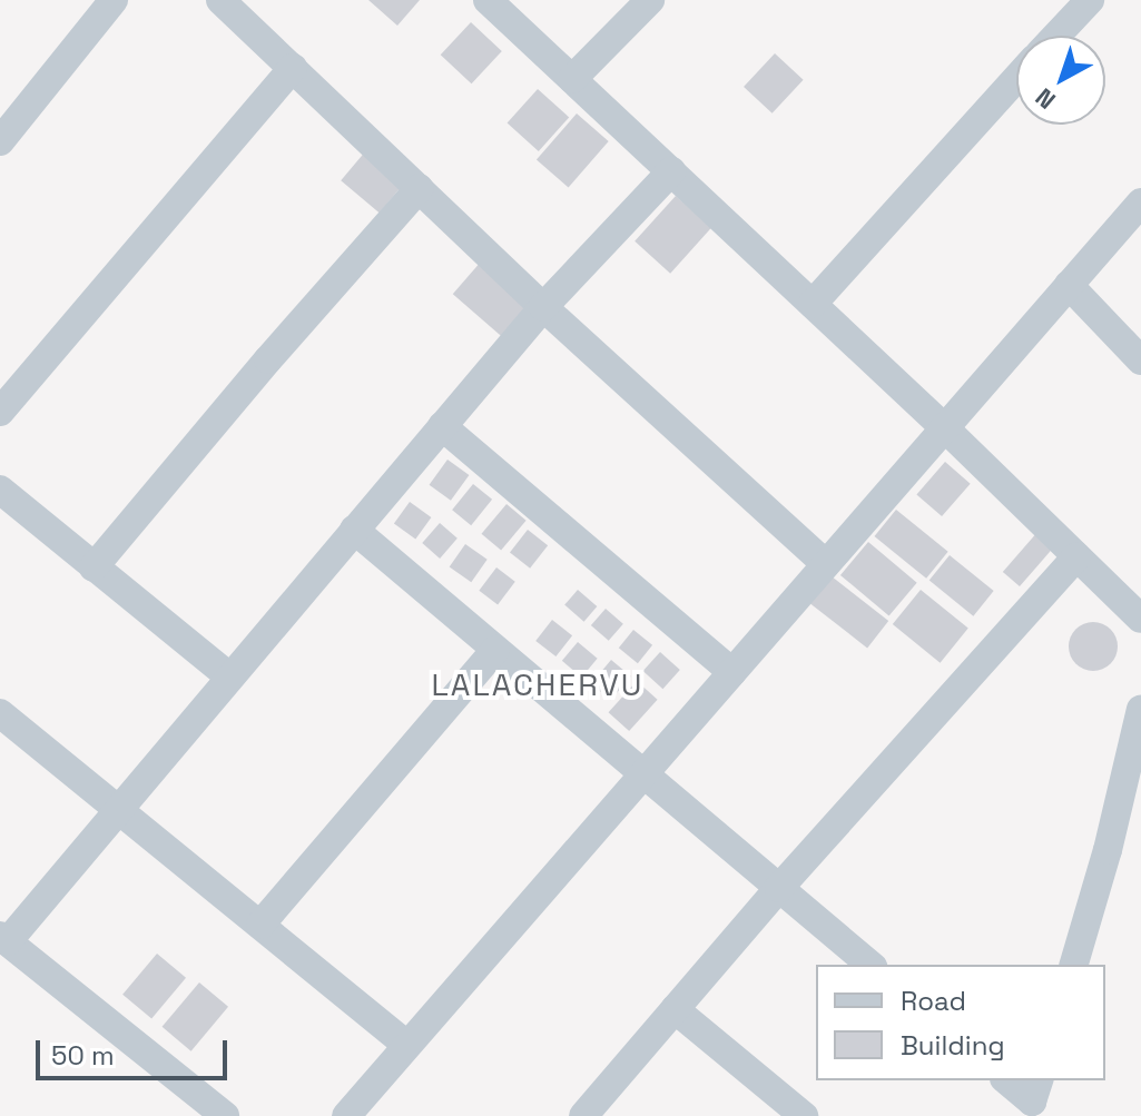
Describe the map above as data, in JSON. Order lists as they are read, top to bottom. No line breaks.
{"districts":["LALACHERVU"],"legend":["Road","Building"],"scale_bar":"50 m","north":"bottom left"}
